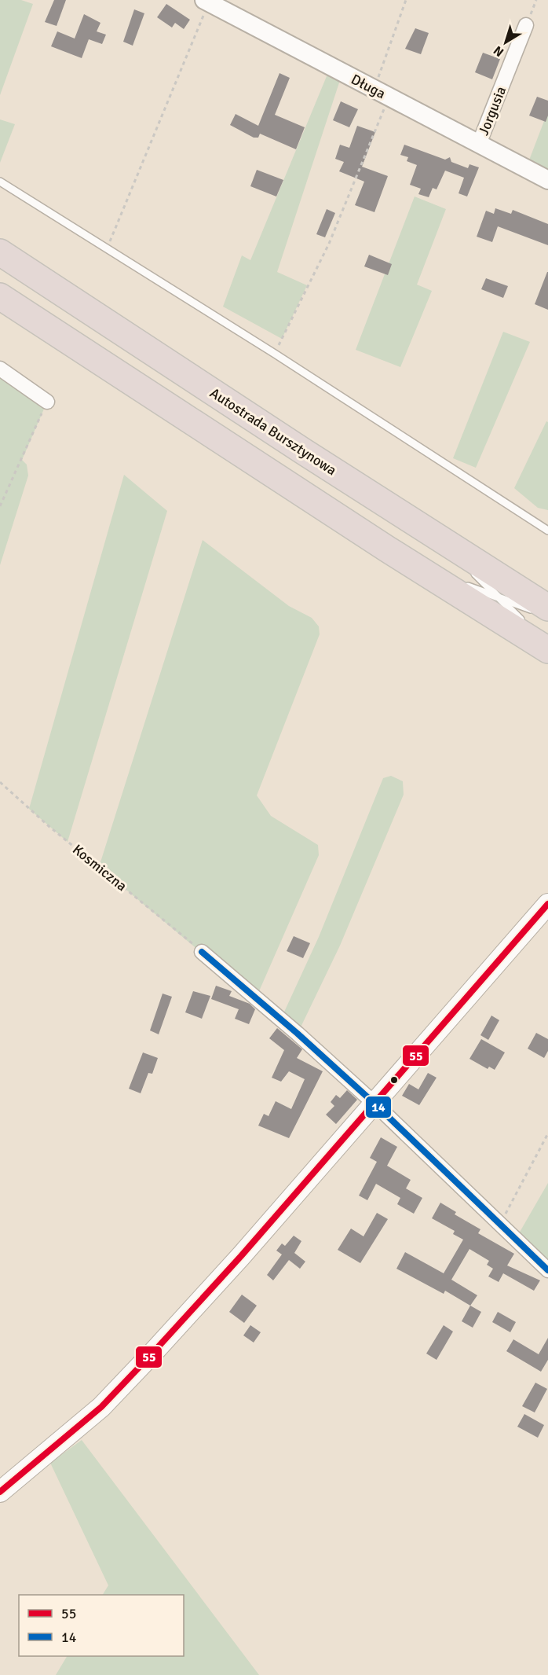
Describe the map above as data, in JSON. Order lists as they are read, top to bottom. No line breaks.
{"streets":{"highway":["Autostrada Bursztynowa"],"street":["Długa","Jorgusia"],"path":["Kosmiczna"]},"crossings":[["Długa","Jorgusia"]],"lines":["transit line 55","transit line 14"],"legend":["55","14"],"north":"bottom left"}
